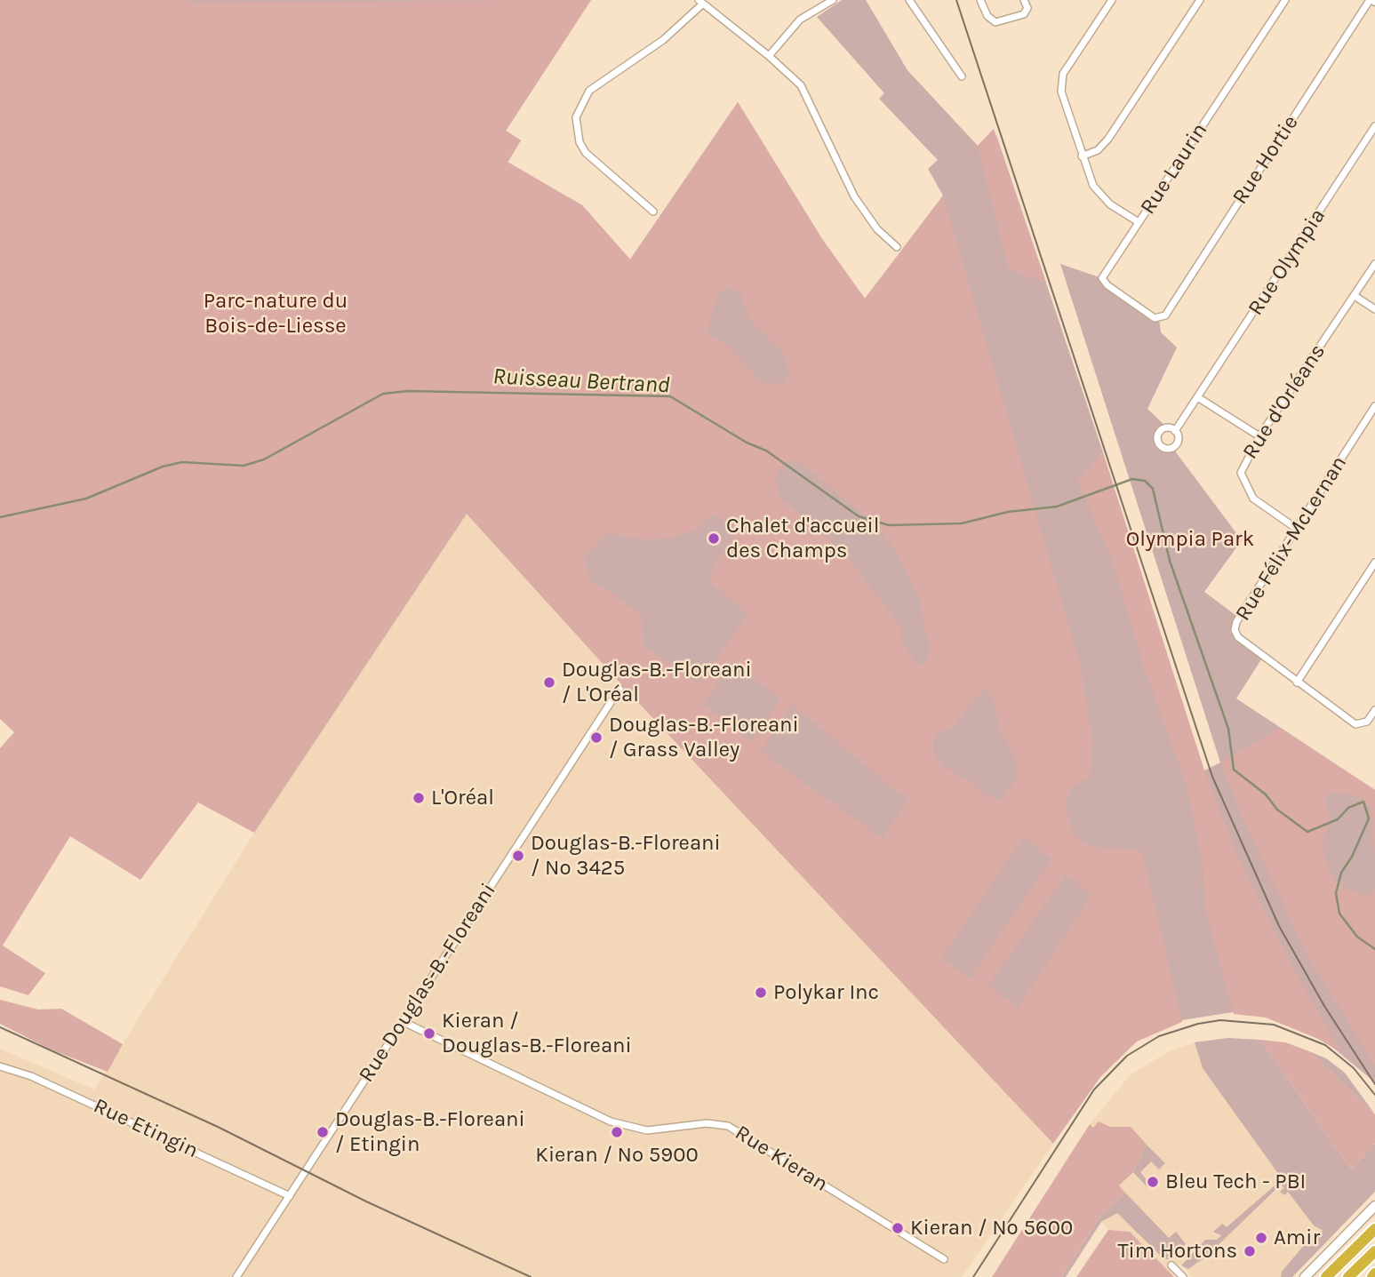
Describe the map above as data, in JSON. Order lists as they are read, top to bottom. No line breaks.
{"streets":{"street":["Rue Hortie","Rue Laurin","Rue Olympia","Rue d'Orléans","Rue Félix-McLernan","Rue Douglas-B.-Floreani","Rue Etingin","Rue Kieran"]},"crossings":[["Rue Hortie","Rue Laurin"],["Rue d'Orléans","Rue Félix-McLernan"],["Rue Douglas-B.-Floreani","Rue Etingin"],["Rue Douglas-B.-Floreani","Rue Kieran"]],"water":["Ruisseau Bertrand"],"parks":["Parc-nature du Bois-de-Liesse","Olympia Park"],"places":["Chalet d'accueil des Champs","Douglas-B.-Floreani / L'Oréal","Douglas-B.-Floreani / Grass Valley","L'Oréal","Douglas-B.-Floreani / No 3425","Polykar Inc","Kieran / Douglas-B.-Floreani","Douglas-B.-Floreani / Etingin","Kieran / No 5900","Bleu Tech - PBI","Kieran / No 5600","Amir","Tim Hortons"]}
